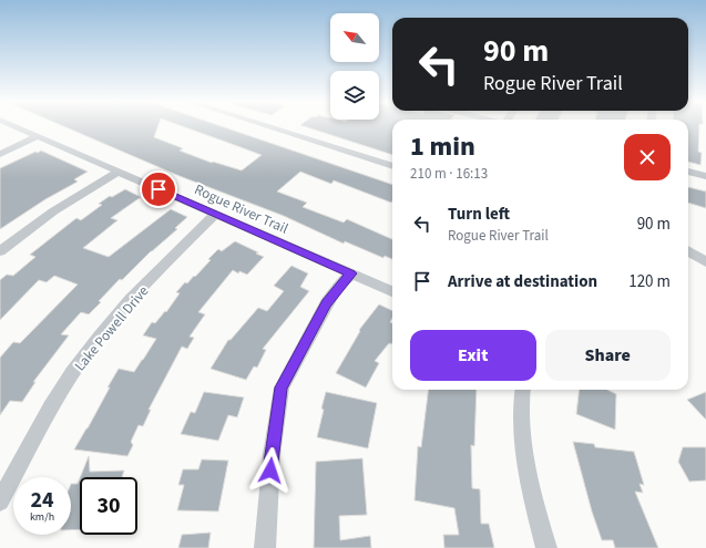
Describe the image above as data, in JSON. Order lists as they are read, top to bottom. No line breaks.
{"streets":{"street":["Rogue River Trail","Lake Powell Drive"]},"crossings":[["Rogue River Trail","Lake Powell Drive"]],"north":"top left","page":{"turn":["90 m","Rogue River Trail"],"heading":["1 min","210 m · 16:13"],"list":[{"name":"Turn left","note":"Rogue River Trail","value":"90 m"},{"name":"Arrive at destination","value":"120 m"}],"buttons":["Exit","Share"],"speed":"24 km/h","limit":"30"}}
